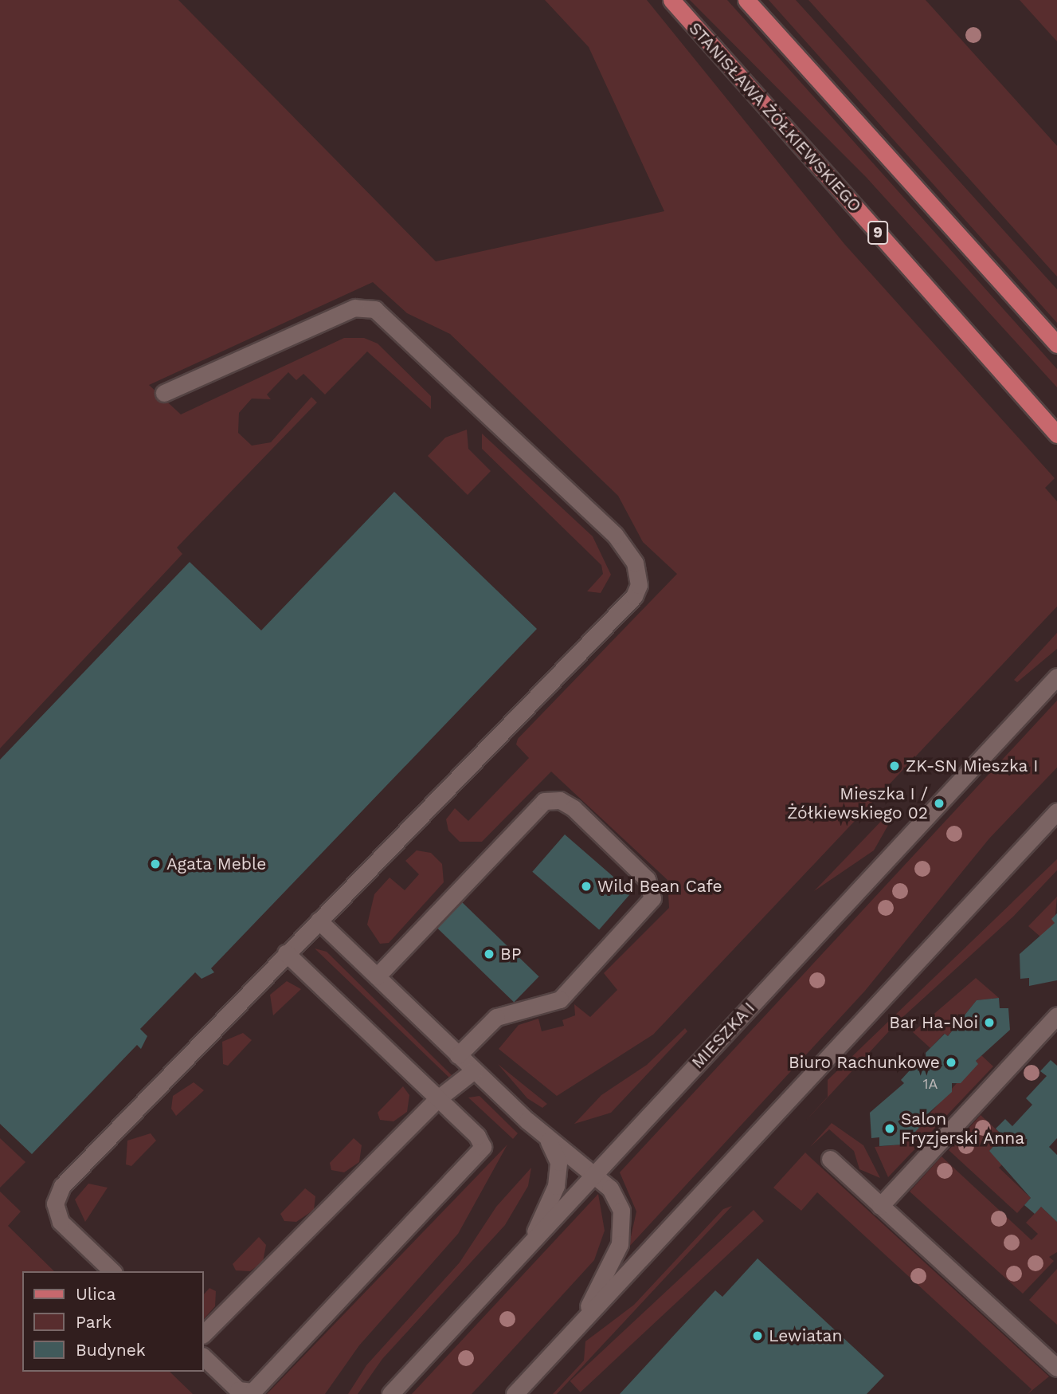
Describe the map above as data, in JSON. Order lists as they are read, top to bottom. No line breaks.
{"streets":{"main road":["STANISŁAWA ŻÓŁKIEWSKIEGO","9"],"street":["MIESZKA I"]},"places":["ZK-SN Mieszka I","Mieszka I / Żółkiewskiego 02","Agata Meble","Wild Bean Cafe","BP","Bar Ha-Noi","Biuro Rachunkowe","Salon Fryzjerski Anna","Lewiatan"],"house_numbers":["1A"],"legend":["Ulica","Park","Budynek"]}
